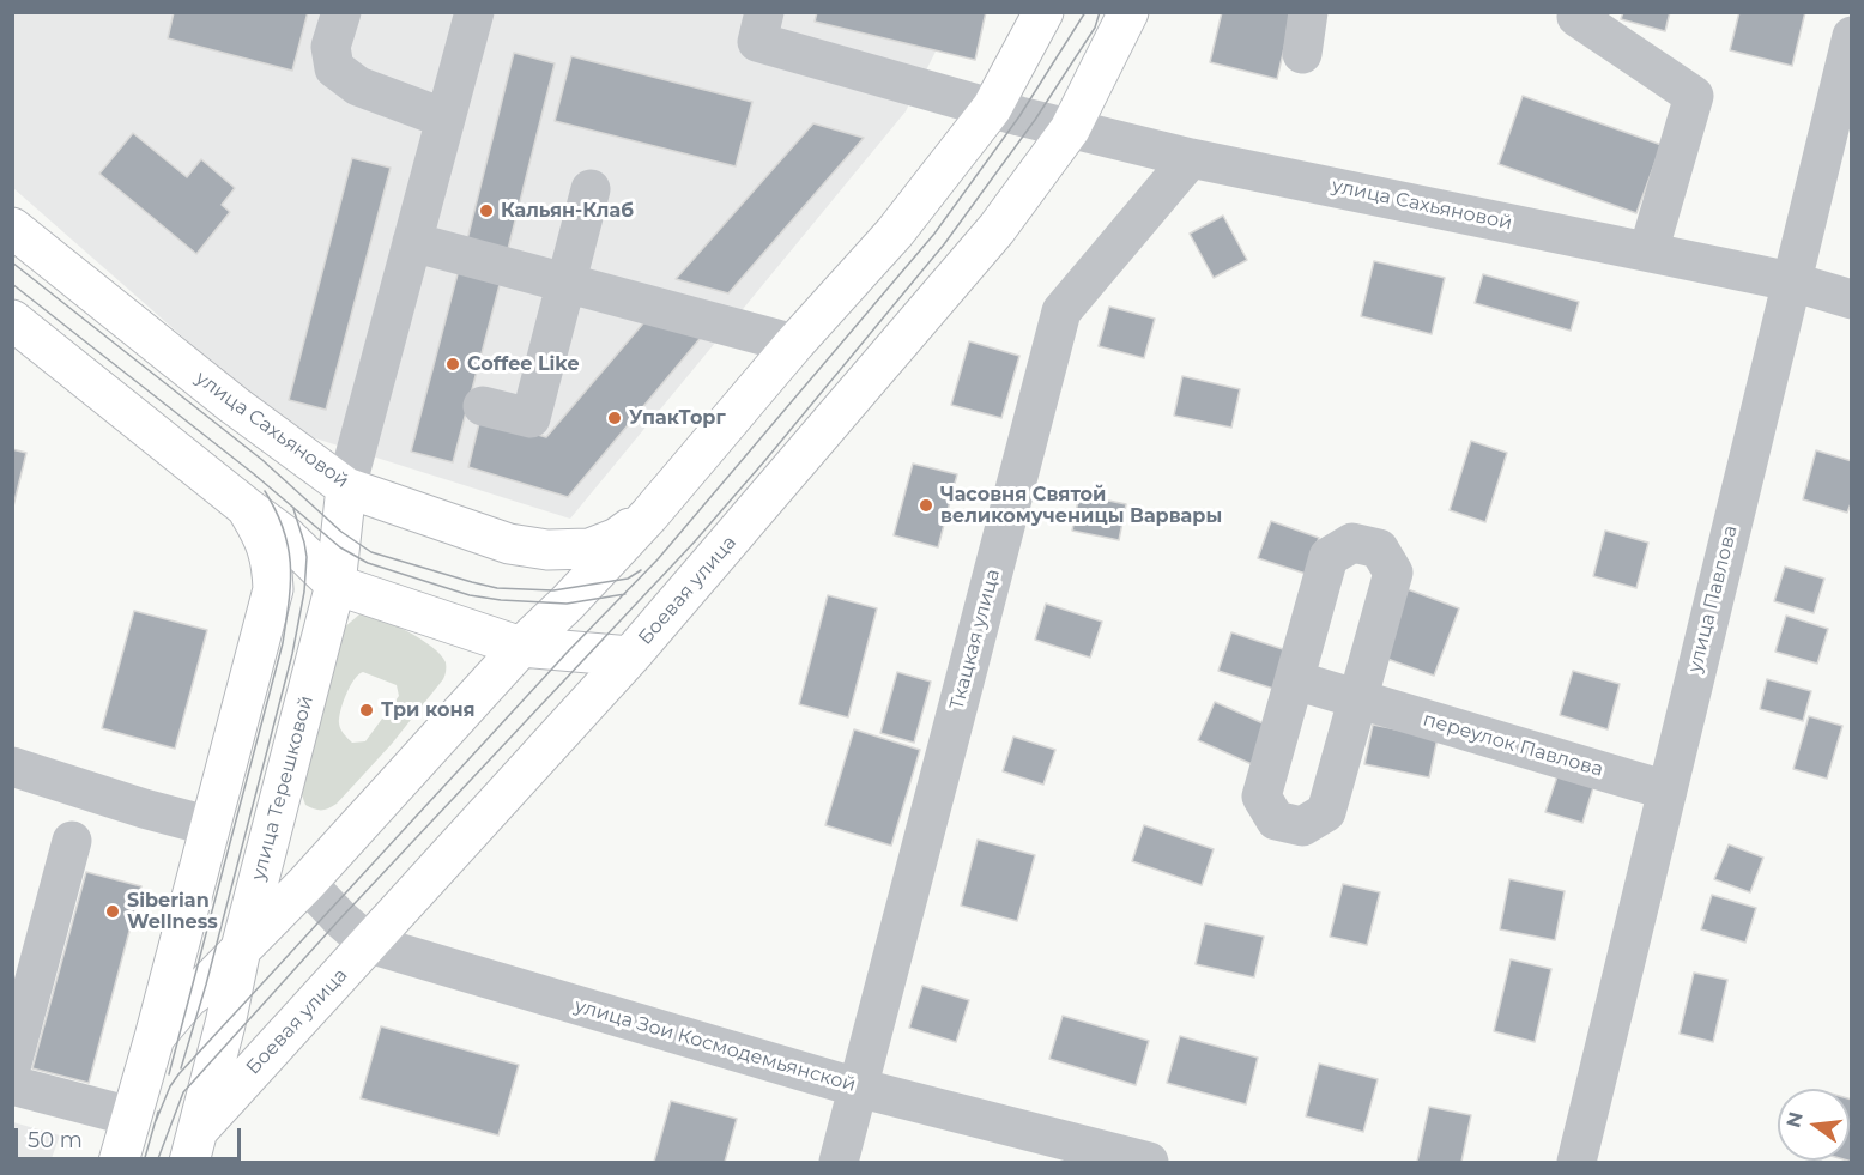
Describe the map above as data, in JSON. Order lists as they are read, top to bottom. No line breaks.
{"streets":{"main road":["улица Сахьяновой","Боевая улица","улица Терешковой"],"street":["улица Павлова","Ткацкая улица","переулок Павлова","улица Зои Космодемьянской"]},"crossings":[["улица Сахьяновой","Боевая улица"],["улица Сахьяновой","улица Павлова"],["улица Сахьяновой","Ткацкая улица"],["улица Сахьяновой","улица Терешковой"],["Боевая улица","улица Терешковой"],["Боевая улица","улица Зои Космодемьянской"],["улица Павлова","переулок Павлова"],["Ткацкая улица","улица Зои Космодемьянской"]],"places":["Кальян-Клаб","Coffee Like","УпакТорг","Часовня Святой великомученицы Варвары","Три коня","Siberian Wellness"],"scale_bar":"50 m","north":"left"}
